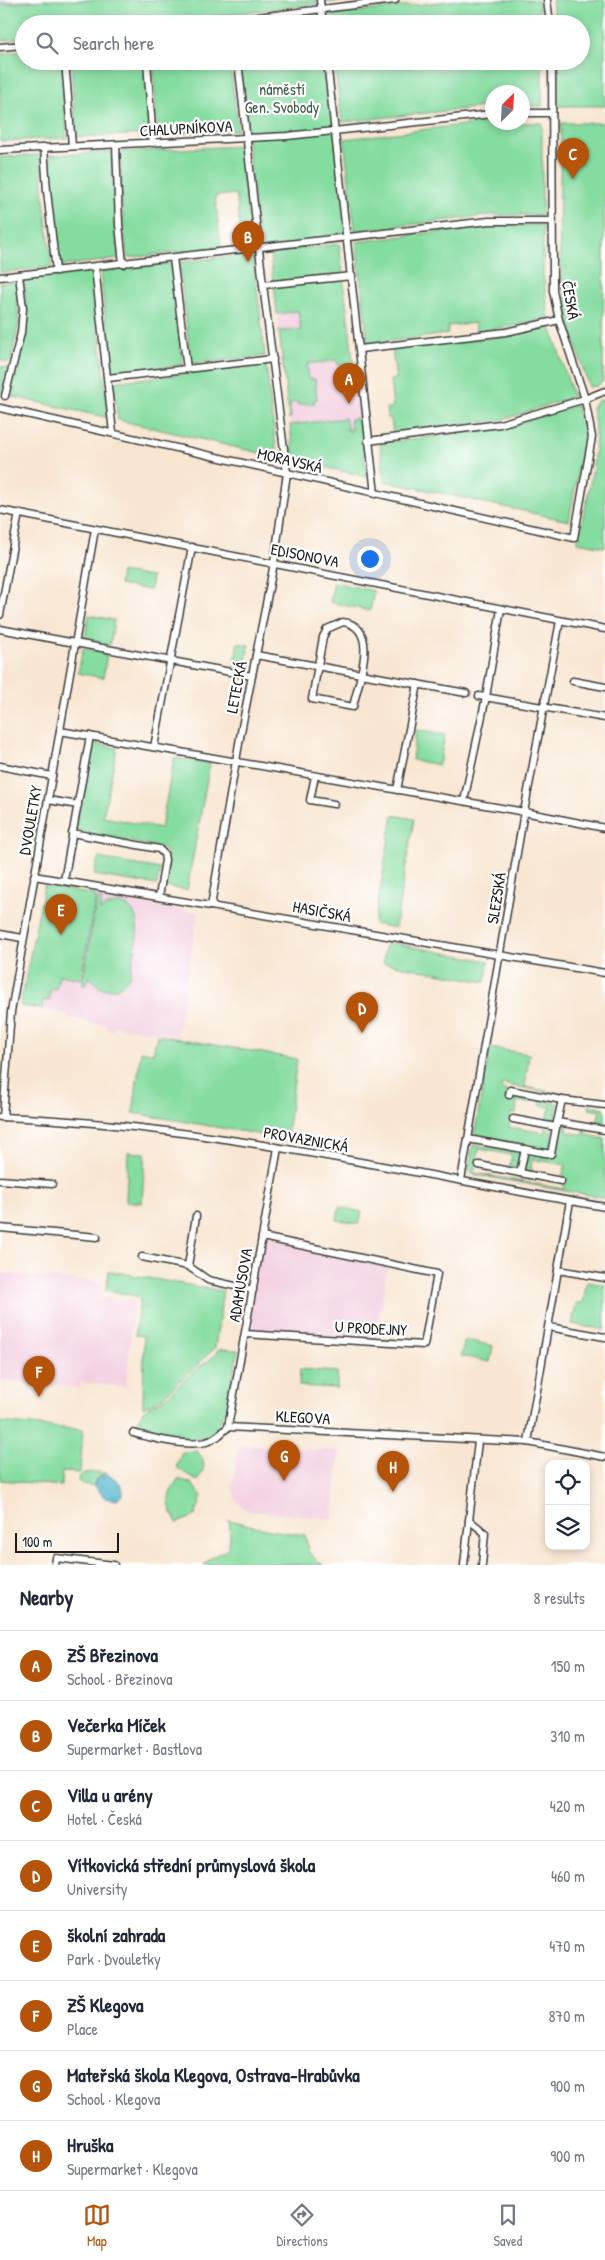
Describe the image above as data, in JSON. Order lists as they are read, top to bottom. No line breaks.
{"streets":{"street":["CHALUPNÍKOVA","ČESKÁ","MORAVSKÁ","EDISONOVA","LETECKÁ","DVOULETKY","SLEZSKÁ","HASIČSKÁ","PROVAZNICKÁ","ADAMUSOVA","U PRODEJNY","KLEGOVA"]},"crossings":[["CHALUPNÍKOVA","LETECKÁ"],["ČESKÁ","MORAVSKÁ"],["MORAVSKÁ","LETECKÁ"],["EDISONOVA","LETECKÁ"],["EDISONOVA","DVOULETKY"],["EDISONOVA","SLEZSKÁ"],["LETECKÁ","HASIČSKÁ"],["DVOULETKY","HASIČSKÁ"],["DVOULETKY","PROVAZNICKÁ"],["SLEZSKÁ","HASIČSKÁ"],["SLEZSKÁ","PROVAZNICKÁ"],["PROVAZNICKÁ","ADAMUSOVA"],["ADAMUSOVA","U PRODEJNY"],["ADAMUSOVA","KLEGOVA"]],"parks":["náměstí Gen. Svobody"],"scale_bar":"100 m","north":"top right","page":{"search":"Search here","pins":["C","B","A","E","D","F","G","H"],"scale":"100 m","heading":["Nearby","8 results"],"list":[{"mark":"A","name":"ZŠ Březinova","note":"School · Březinova","value":"150 m"},{"mark":"B","name":"Večerka Míček","note":"Supermarket · Bastlova","value":"310 m"},{"mark":"C","name":"Villa u arény","note":"Hotel · Česká","value":"420 m"},{"mark":"D","name":"Vítkovická střední průmyslová škola","note":"University","value":"460 m"},{"mark":"E","name":"školní zahrada","note":"Park · Dvouletky","value":"470 m"},{"mark":"F","name":"ZŠ Klegova","note":"Place","value":"870 m"},{"mark":"G","name":"Mateřská škola Klegova, Ostrava-Hrabůvka","note":"School · Klegova","value":"900 m"},{"mark":"H","name":"Hruška","note":"Supermarket · Klegova","value":"900 m"}],"nav":["Map","Directions","Saved"]}}
